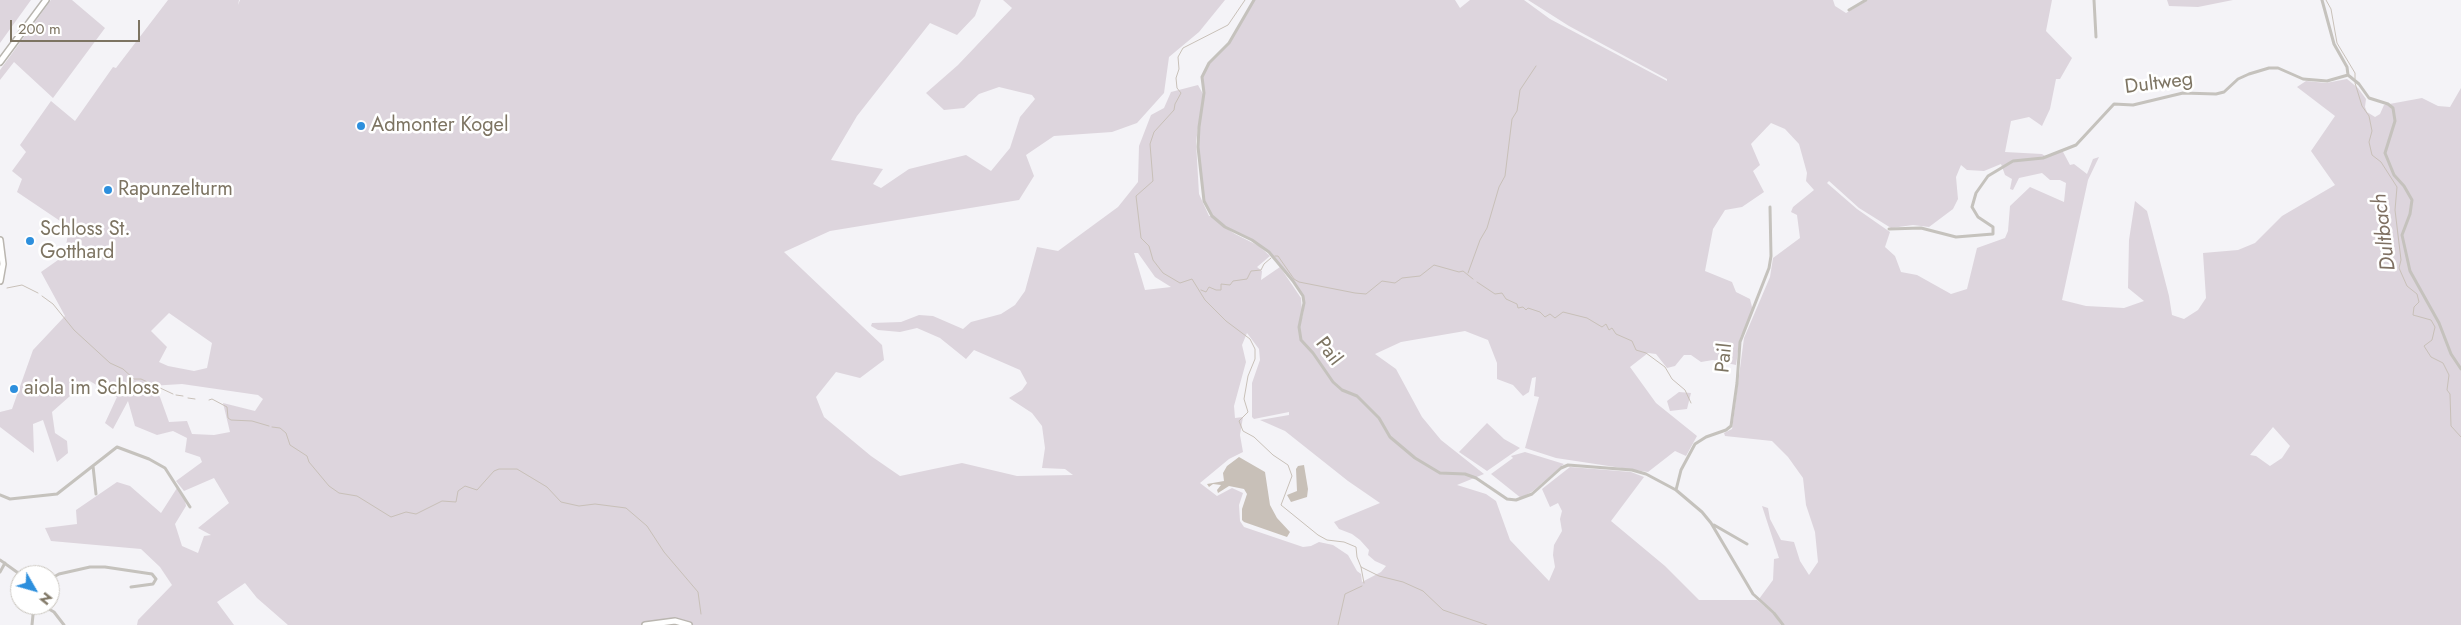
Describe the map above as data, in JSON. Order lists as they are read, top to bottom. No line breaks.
{"streets":{"street":["Dultweg","Pail"]},"water":["Dultbach"],"places":["Admonter Kogel","Rapunzelturm","Schloss St. Gotthard","aiola im Schloss"],"scale_bar":"200 m","north":"bottom right"}
